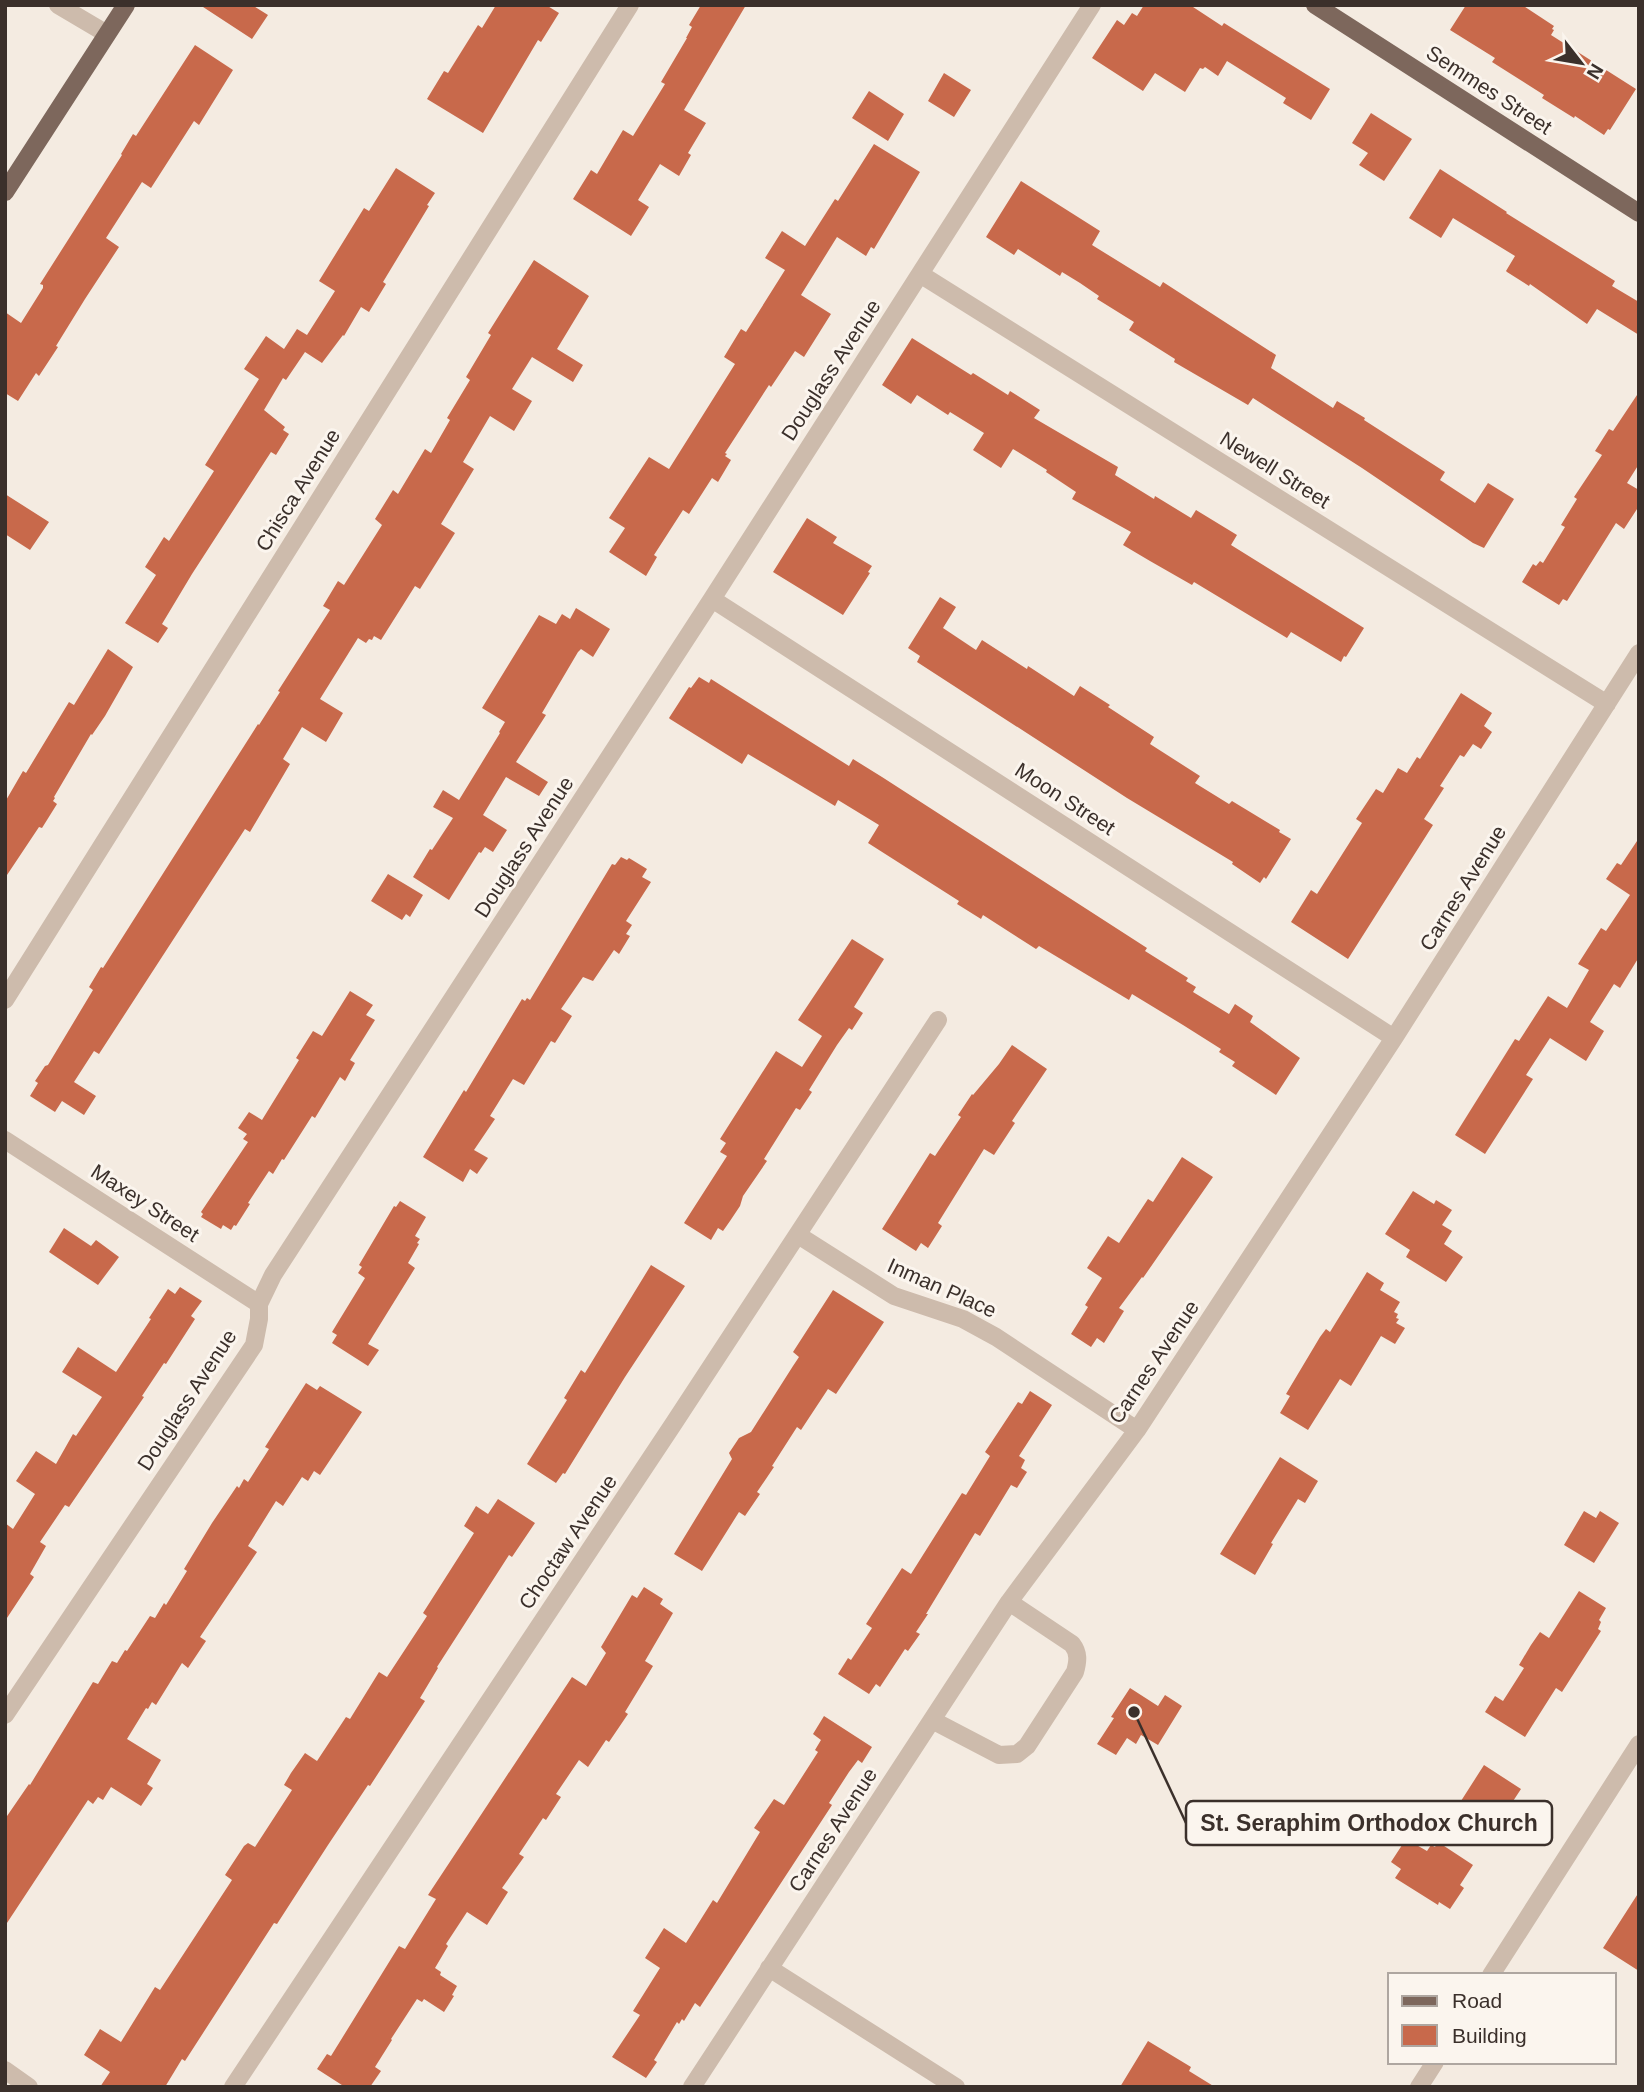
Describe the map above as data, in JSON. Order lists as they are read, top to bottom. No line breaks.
{"streets":{"main road":["Semmes Street"],"street":["Douglass Avenue","Newell Street","Chisca Avenue","Moon Street","Carnes Avenue","Maxey Street","Inman Place","Choctaw Avenue"]},"crossings":[["Douglass Avenue","Newell Street"],["Douglass Avenue","Moon Street"],["Douglass Avenue","Maxey Street"],["Newell Street","Carnes Avenue"],["Moon Street","Carnes Avenue"],["Carnes Avenue","Inman Place"],["Inman Place","Choctaw Avenue"]],"places":["St. Seraphim Orthodox Church"],"legend":["Road","Building"],"north":"bottom right"}
